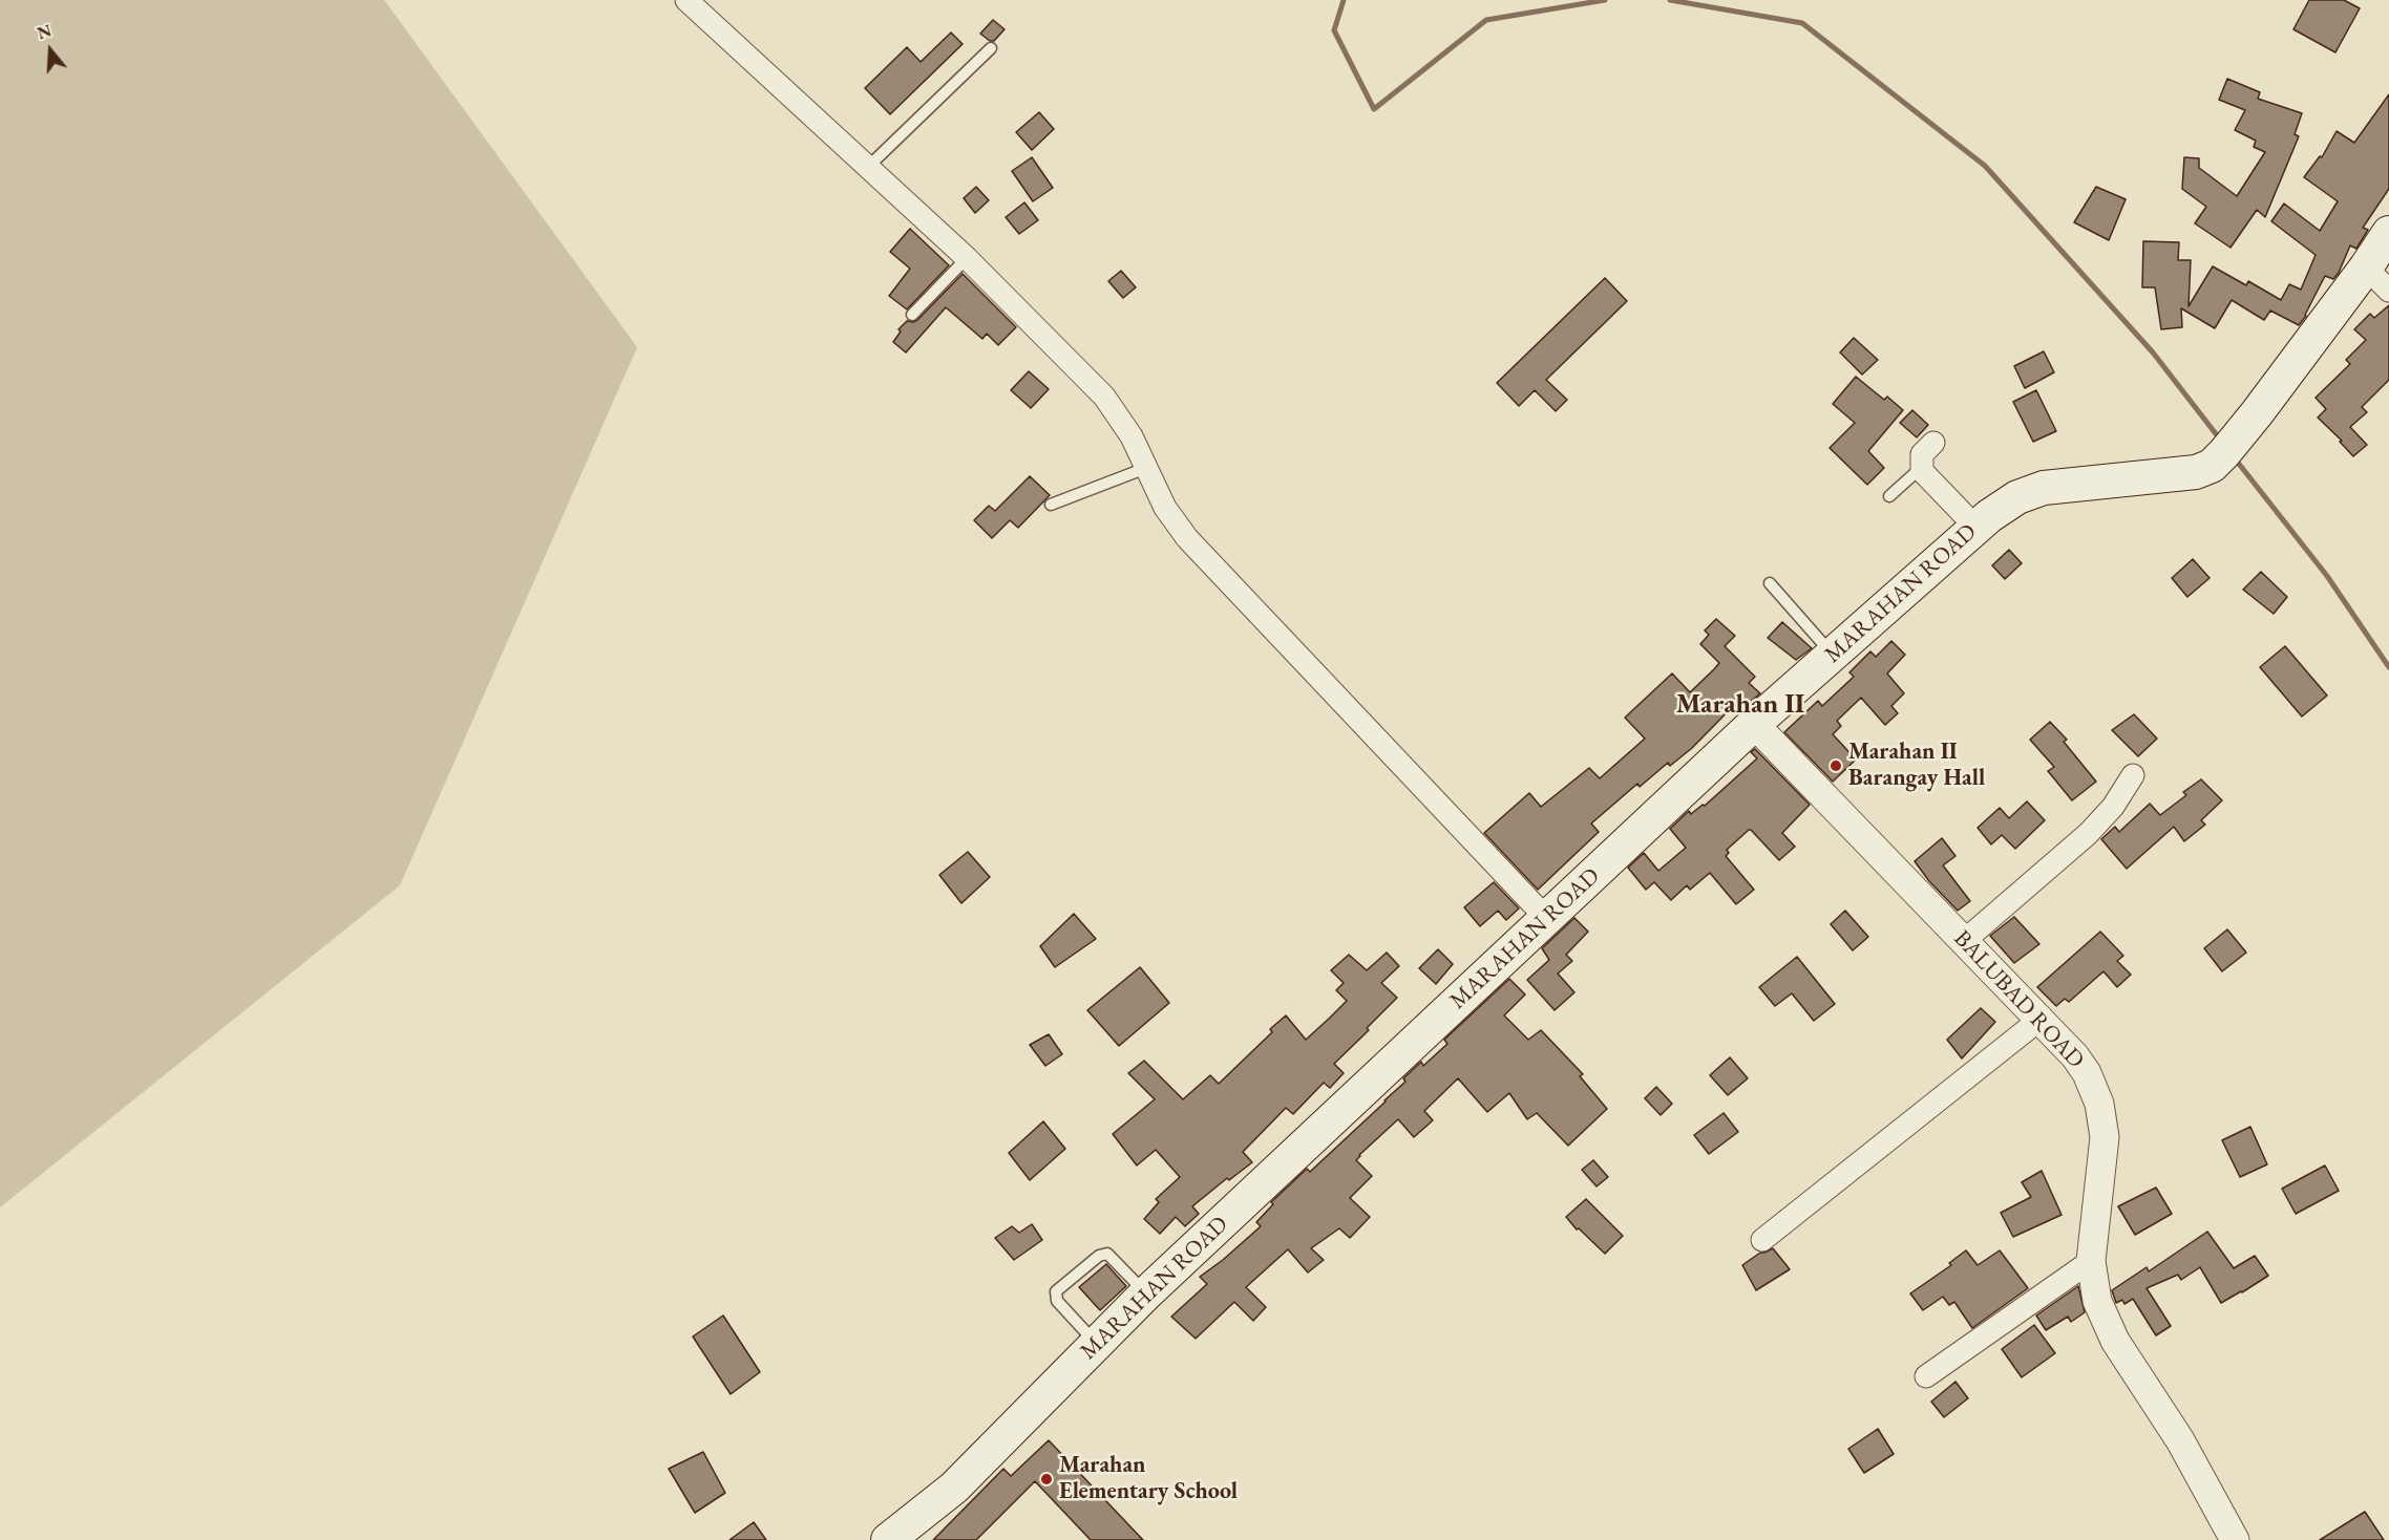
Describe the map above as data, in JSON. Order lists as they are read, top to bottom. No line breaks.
{"streets":{"main road":["MARAHAN ROAD"],"street":["BALUBAD ROAD"]},"crossings":[["MARAHAN ROAD","BALUBAD ROAD"]],"districts":["Marahan II"],"places":["Marahan II Barangay Hall","Marahan Elementary School"],"north":"top"}
